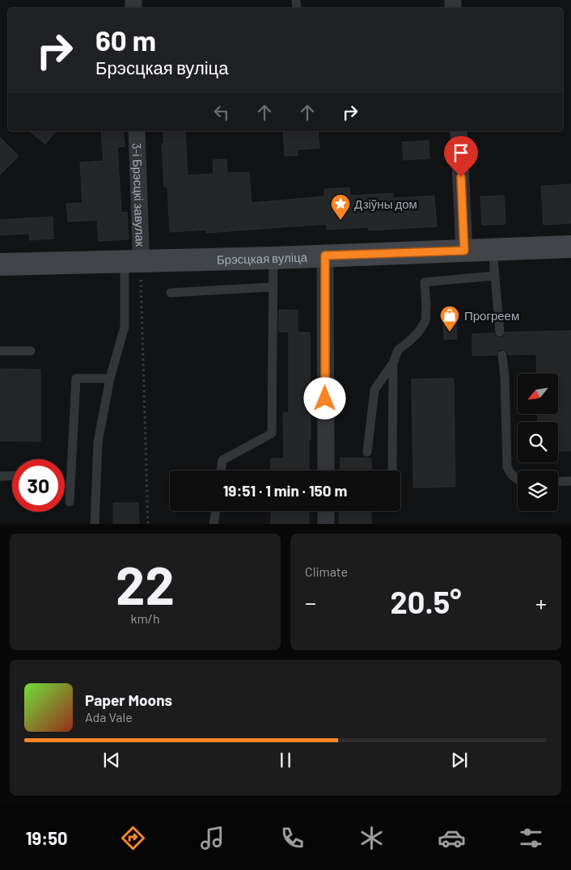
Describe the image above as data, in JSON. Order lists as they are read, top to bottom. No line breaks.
{"streets":{"street":["3-і Брэсцкі завулак","Брэсцкая вуліца"]},"crossings":[["3-і Брэсцкі завулак","Брэсцкая вуліца"]],"places":{"place":["Дзіўны дом"],"shop":["Прогреем"]},"north":"bottom left","page":{"turn":["60 m","Брэсцкая вуліца"],"limit":"30","trip":"19:51 · 1 min · 150 m","tile":[["22","km/h"],"Climate"],"heat":["−","20.5°","+"],"song":["Paper Moons","Ada Vale"],"tabs":"19:50"}}
